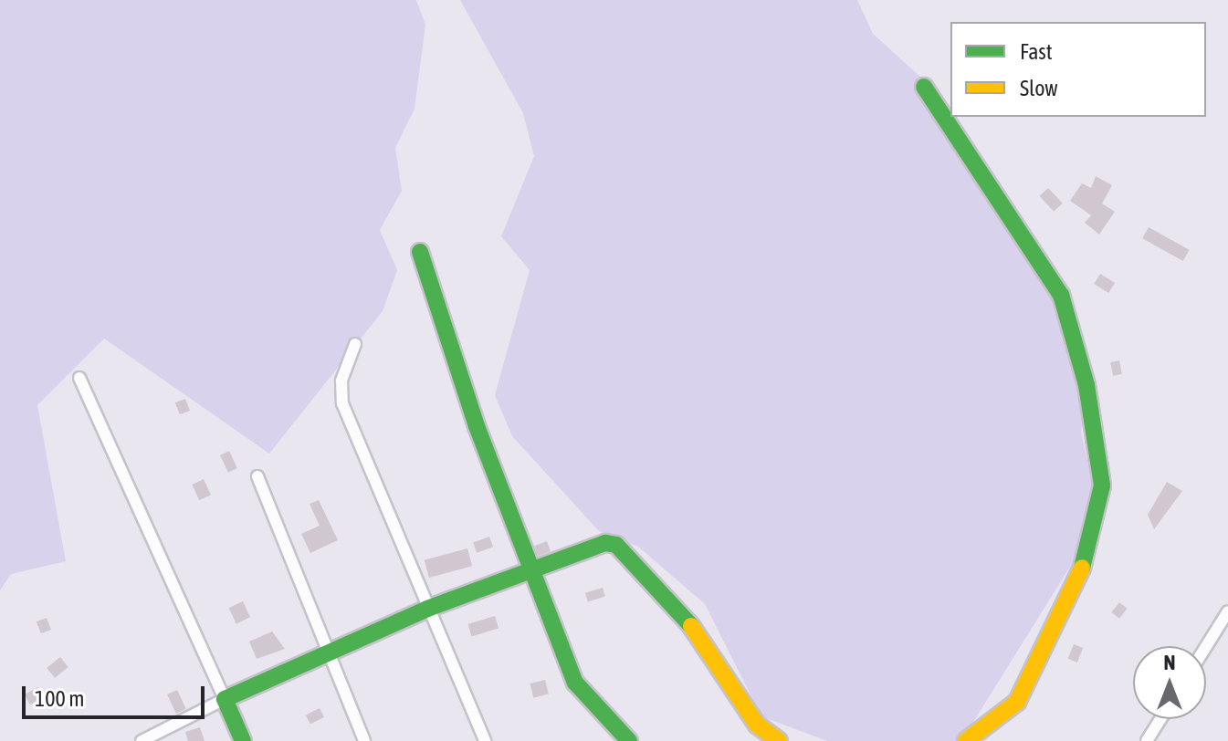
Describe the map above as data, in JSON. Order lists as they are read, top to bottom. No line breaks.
{"legend":["Fast","Slow"],"scale_bar":"100 m","north":"top"}
